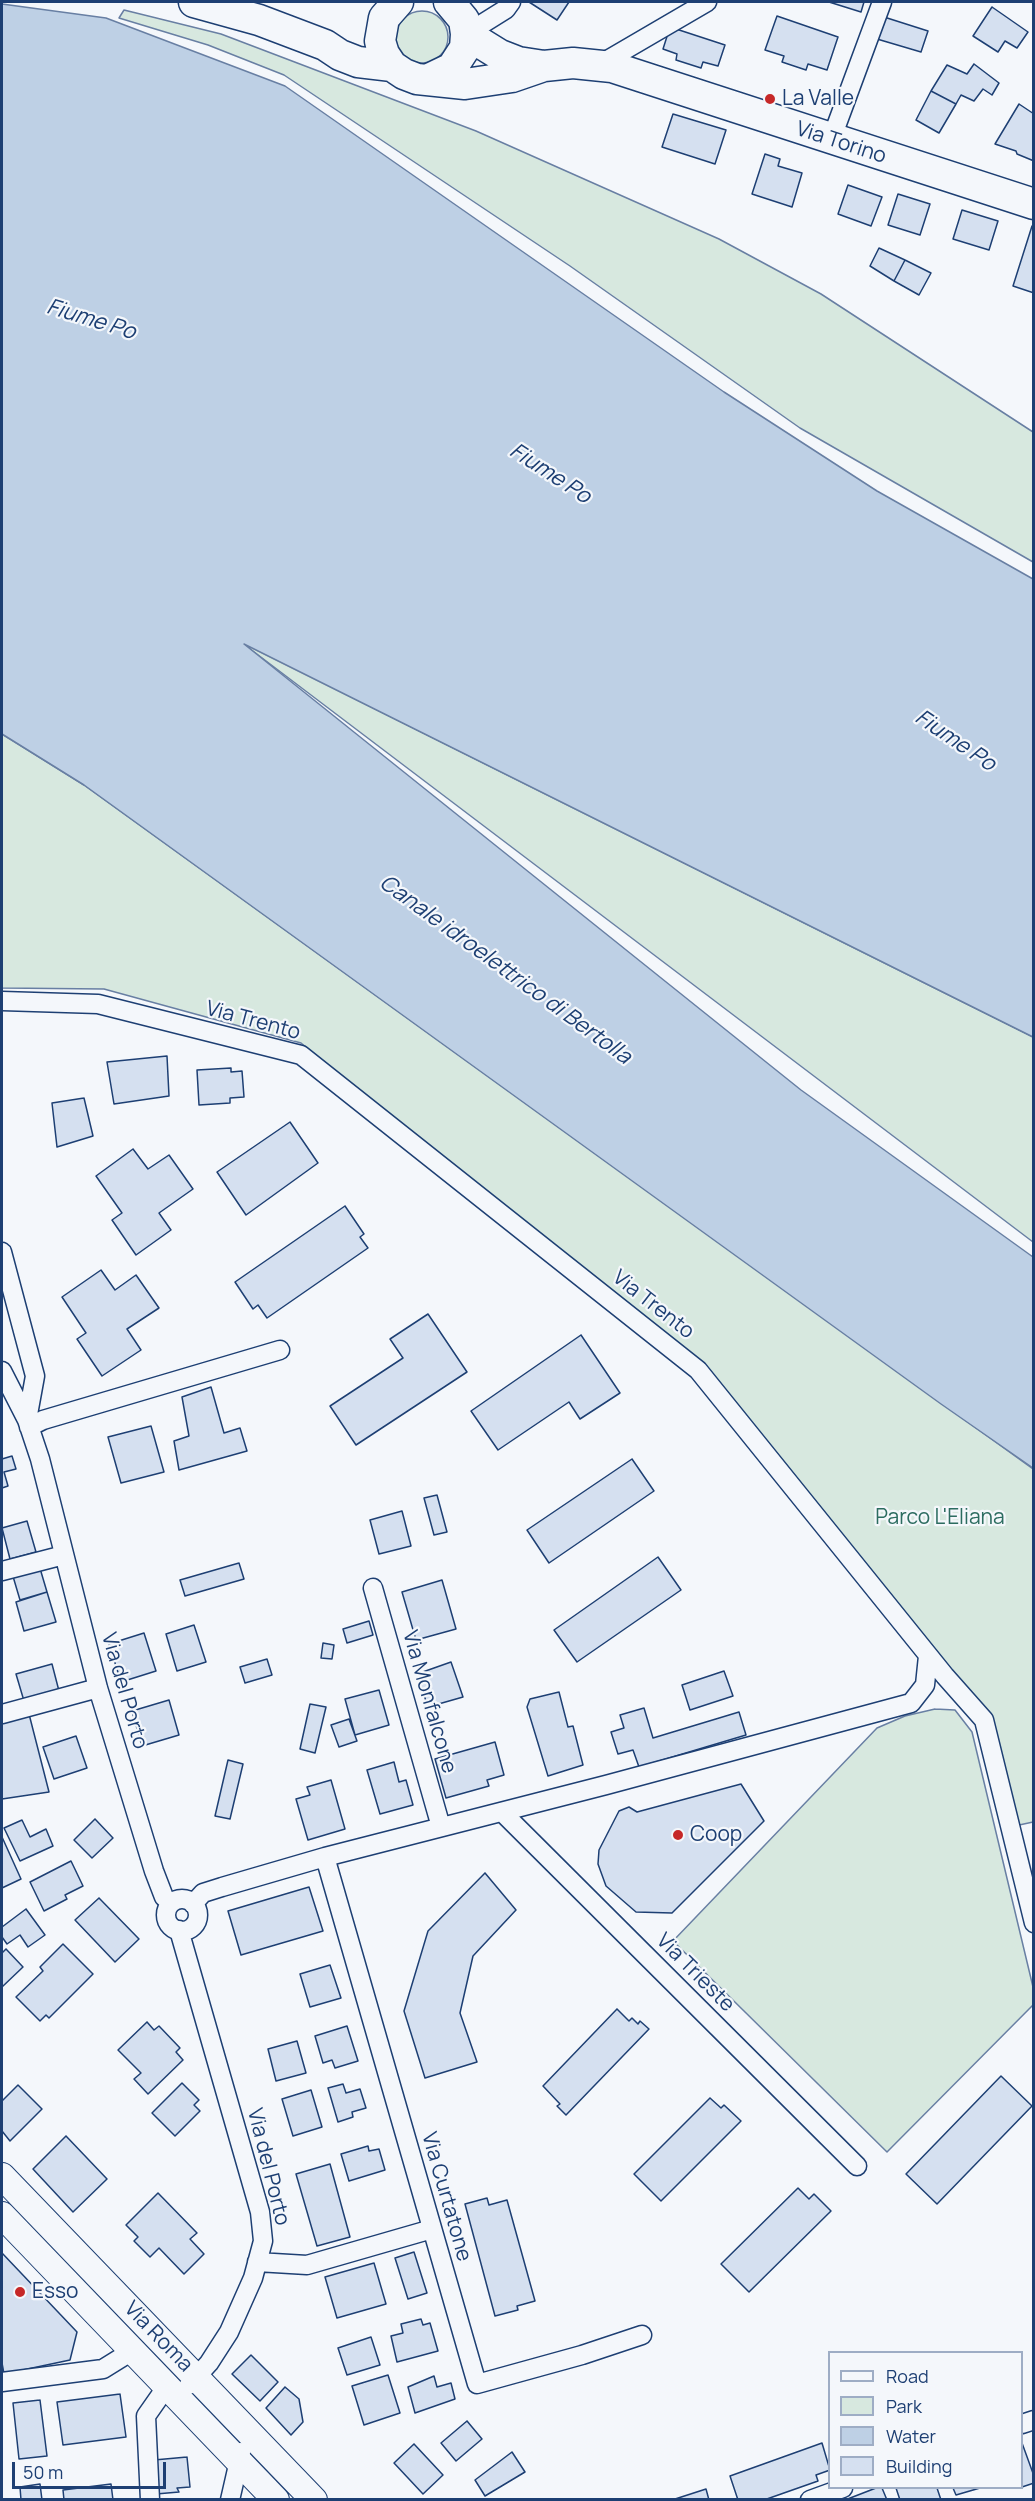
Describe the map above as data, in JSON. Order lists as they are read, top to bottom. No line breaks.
{"streets":{"main road":["Via Torino","Via Roma"],"street":["Via Trento","Via del Porto","Via Monfalcone","Via Trieste","Via Curtatone"]},"crossings":[["Via del Porto","Via Roma"]],"water":["Fiume Po","Canale idroelettrico di Bertolla"],"parks":["Parco L'Eliana"],"places":["La Valle","Coop","Esso"],"legend":["Road","Park","Water","Building"],"scale_bar":"50 m"}
